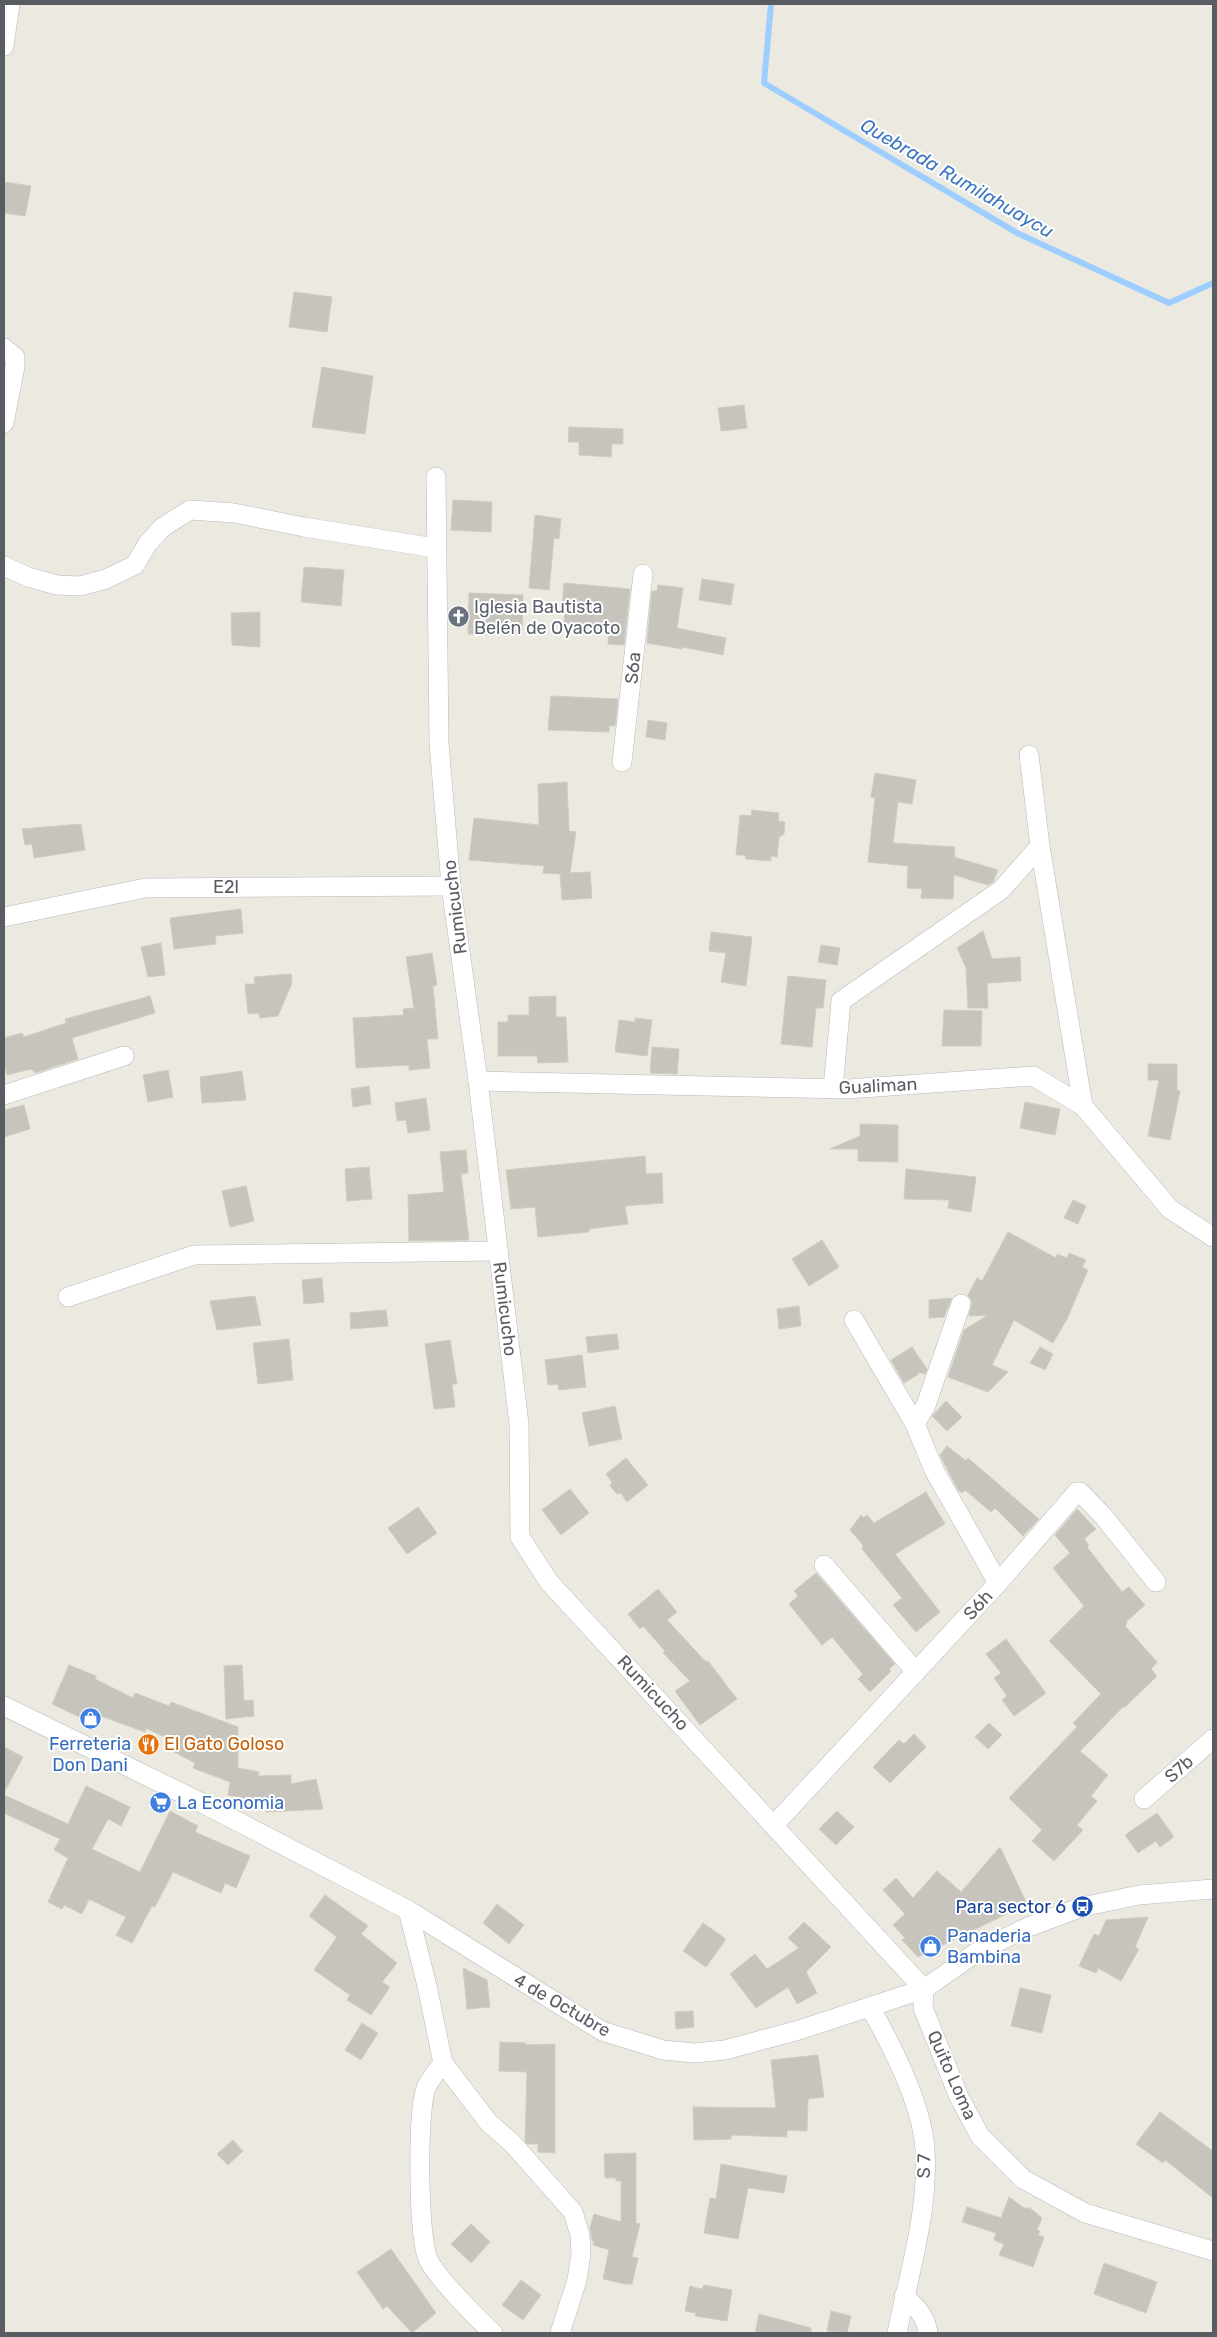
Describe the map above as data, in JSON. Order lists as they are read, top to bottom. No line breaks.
{"streets":{"street":["S6a","E2l","Rumicucho","Gualiman","S6h","S7b","4 de Octubre","Quito Loma","S 7"]},"crossings":[["E2l","Rumicucho"],["Rumicucho","Gualiman"],["Rumicucho","S6h"],["Rumicucho","4 de Octubre"],["Rumicucho","Quito Loma"],["4 de Octubre","Quito Loma"],["4 de Octubre","S 7"]],"water":["Quebrada Rumilahuaycu"],"places":{"church":["Iglesia Bautista Belén de Oyacoto"],"shop":["Ferreteria Don Dani","Panaderia Bambina"],"restaurant":["El Gato Goloso"],"supermarket":["La Economia"],"bus stop":["Para sector 6"]}}
